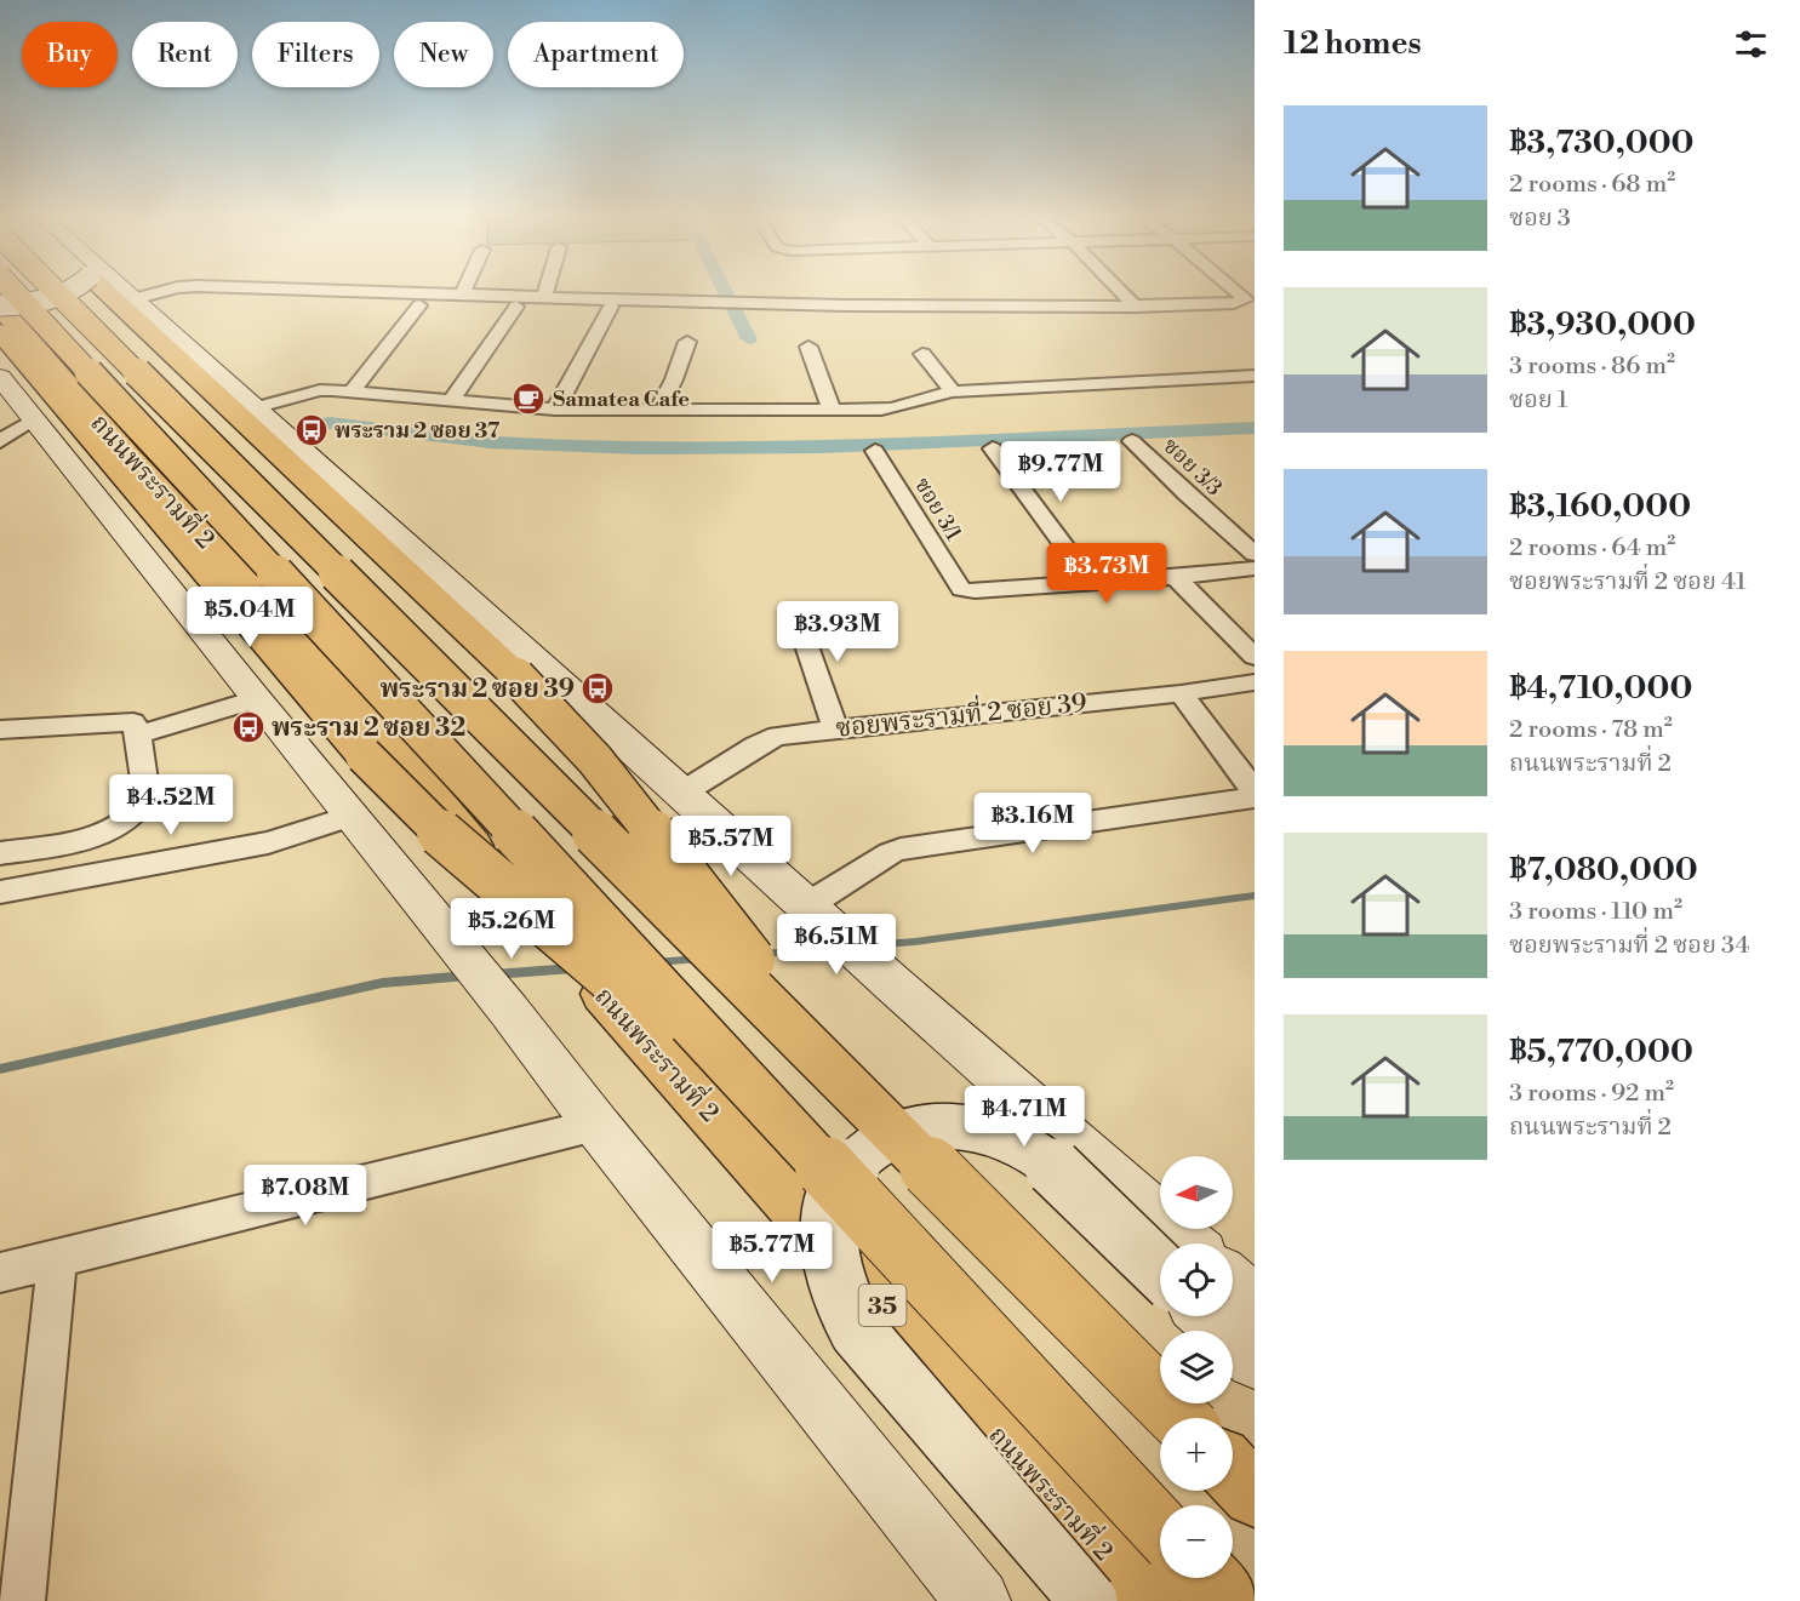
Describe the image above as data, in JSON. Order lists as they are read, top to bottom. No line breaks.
{"streets":{"highway":["ถนนพระรามที่ 2","35"],"street":["ซอย 3/3","ซอย 3/1","ซอยพระรามที่ 2 ซอย 39"]},"places":{"cafe":["Samatea Cafe"],"bus stop":["พระราม 2 ซอย 37","พระราม 2 ซอย 39","พระราม 2 ซอย 32"]},"north":"left","page":{"heading":"12 homes","chip":["Buy","Rent","Filters","New","Apartment"],"list":[{"name":"฿3,730,000","note":"2 rooms · 68 m² · ซอย 3"},{"name":"฿3,930,000","note":"3 rooms · 86 m² · ซอย 1"},{"name":"฿3,160,000","note":"2 rooms · 64 m² · ซอยพระรามที่ 2 ซอย 41"},{"name":"฿4,710,000","note":"2 rooms · 78 m² · ถนนพระรามที่ 2"},{"name":"฿7,080,000","note":"3 rooms · 110 m² · ซอยพระรามที่ 2 ซอย 34"},{"name":"฿5,770,000","note":"3 rooms · 92 m² · ถนนพระรามที่ 2"}],"price":["฿9.77M","฿3.73M","฿5.04M","฿3.93M","฿4.52M","฿3.16M","฿5.57M","฿5.26M","฿6.51M","฿4.71M","฿7.08M","฿5.77M"],"map_buttons":["+","−"]}}
